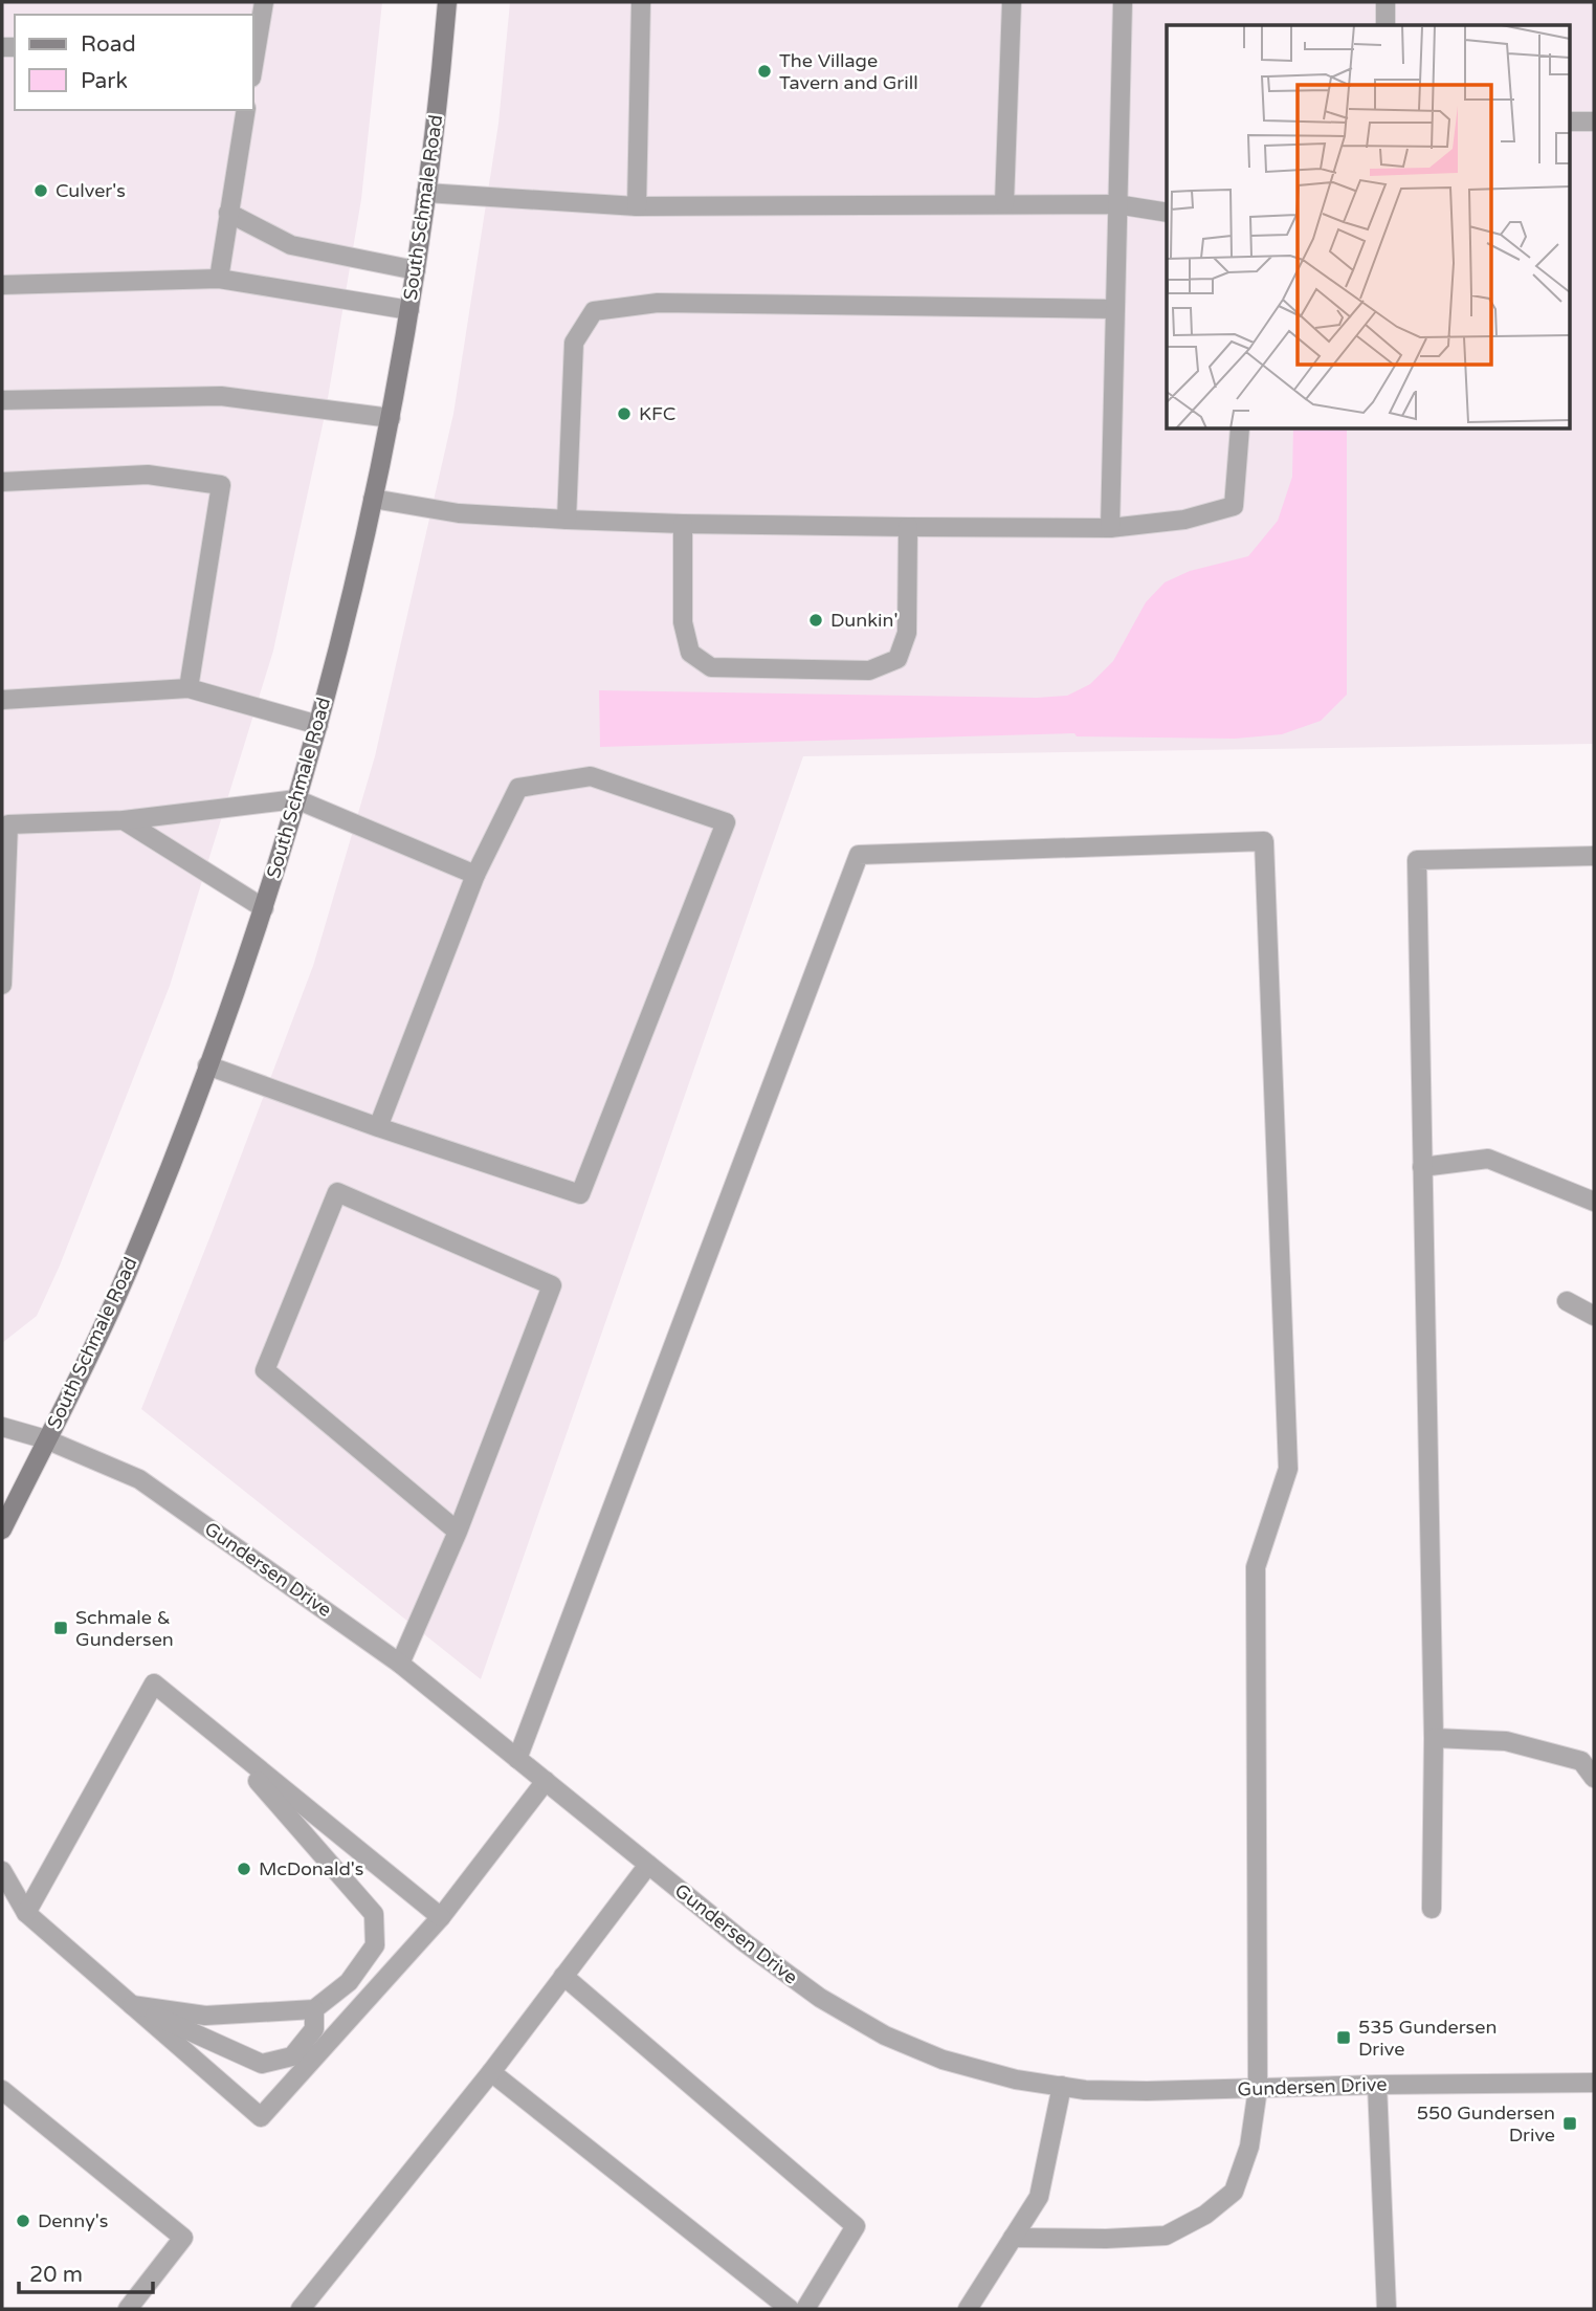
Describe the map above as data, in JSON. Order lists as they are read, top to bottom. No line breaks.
{"streets":{"main road":["South Schmale Road"],"street":["Gundersen Drive"]},"crossings":[["South Schmale Road","Gundersen Drive"]],"places":{"other":["The Village Tavern and Grill","Culver's","KFC","Dunkin'","McDonald's","Denny's"],"transit":["Schmale & Gundersen","535 Gundersen Drive","550 Gundersen Drive"]},"legend":["Road","Park"],"scale_bar":"20 m"}
